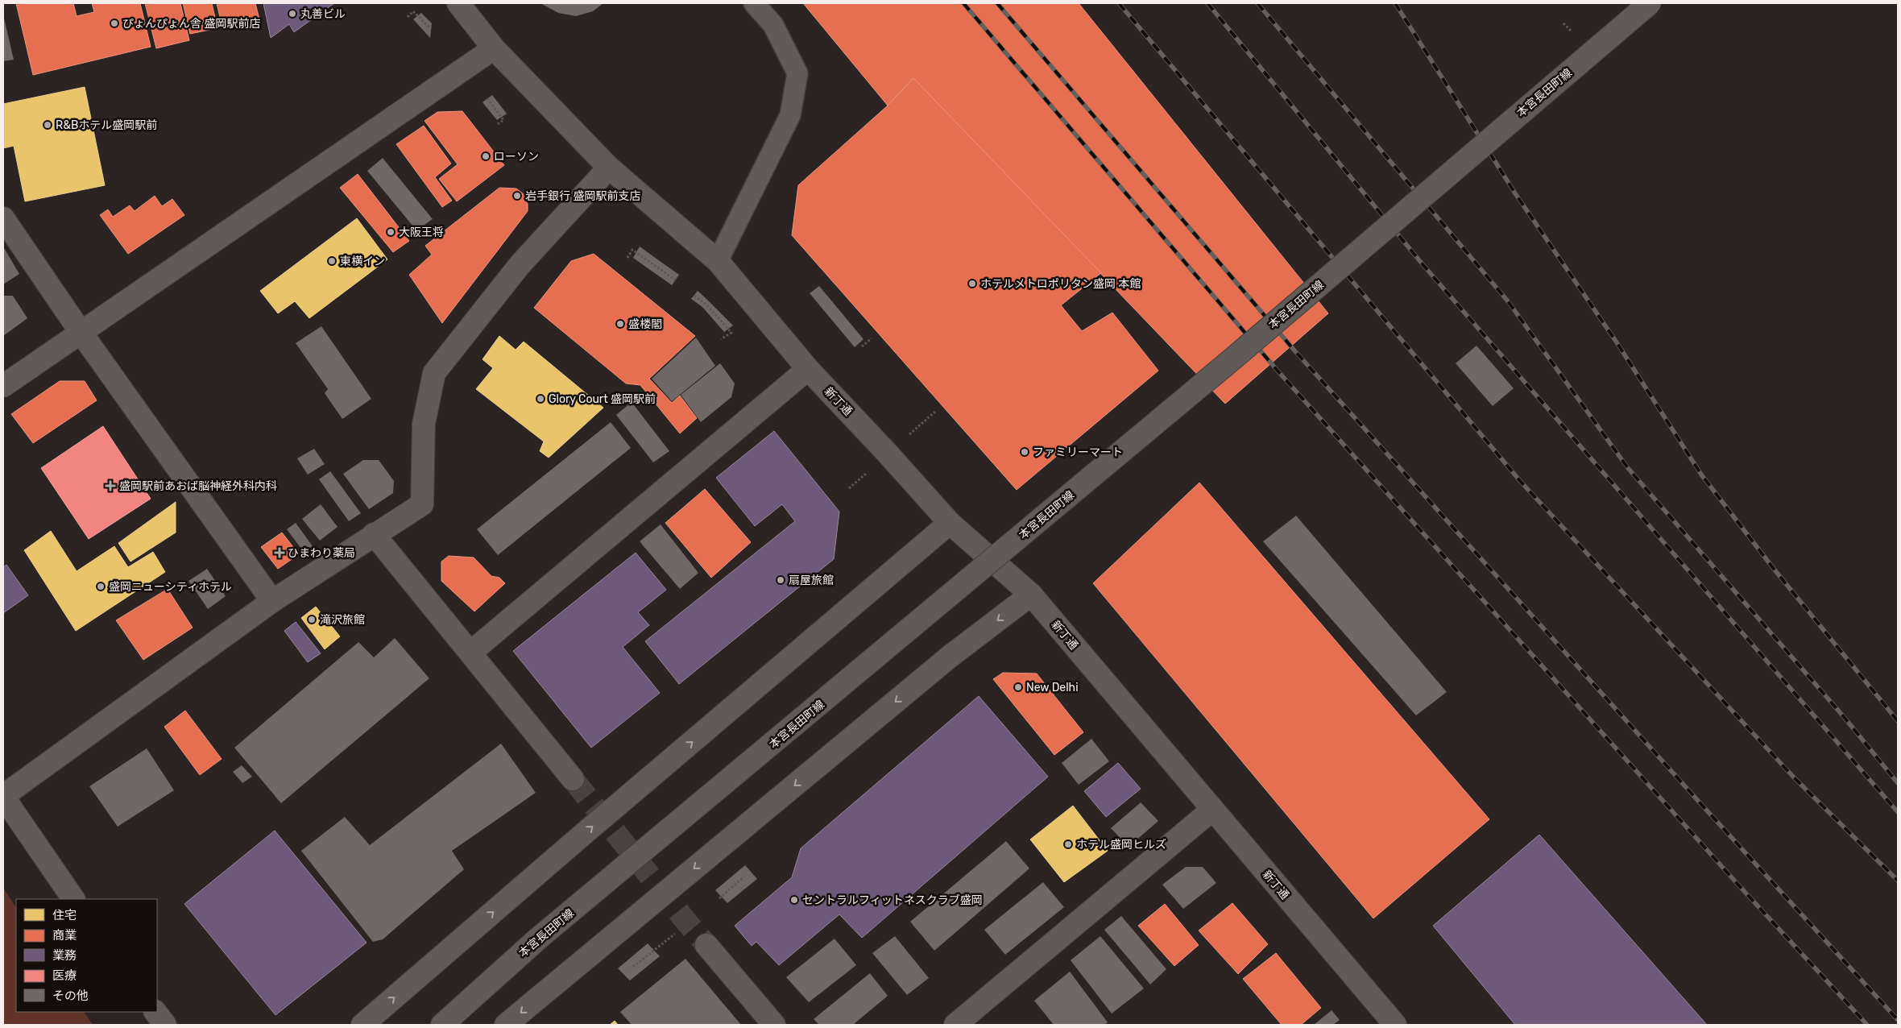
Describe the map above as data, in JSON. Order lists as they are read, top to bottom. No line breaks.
{"streets":{"street":["本宮長田町線","新丁通"]},"places":{"other":["丸善ビル","ぴょんぴょん舎 盛岡駅前店","R&Bホテル盛岡駅前","ローソン","岩手銀行 盛岡駅前支店","大阪王将","東横イン","ホテルメトロポリタン盛岡 本館","盛楼閣","Glory Court 盛岡駅前","ファミリーマート","扇屋旅館","盛岡ニューシティホテル","滝沢旅館","New Delhi","ホテル盛岡ヒルズ","セントラルフィットネスクラブ盛岡"],"health":["盛岡駅前あおば脳神経外科内科","ひまわり薬局"]},"legend":["住宅","商業","業務","医療","その他"]}
